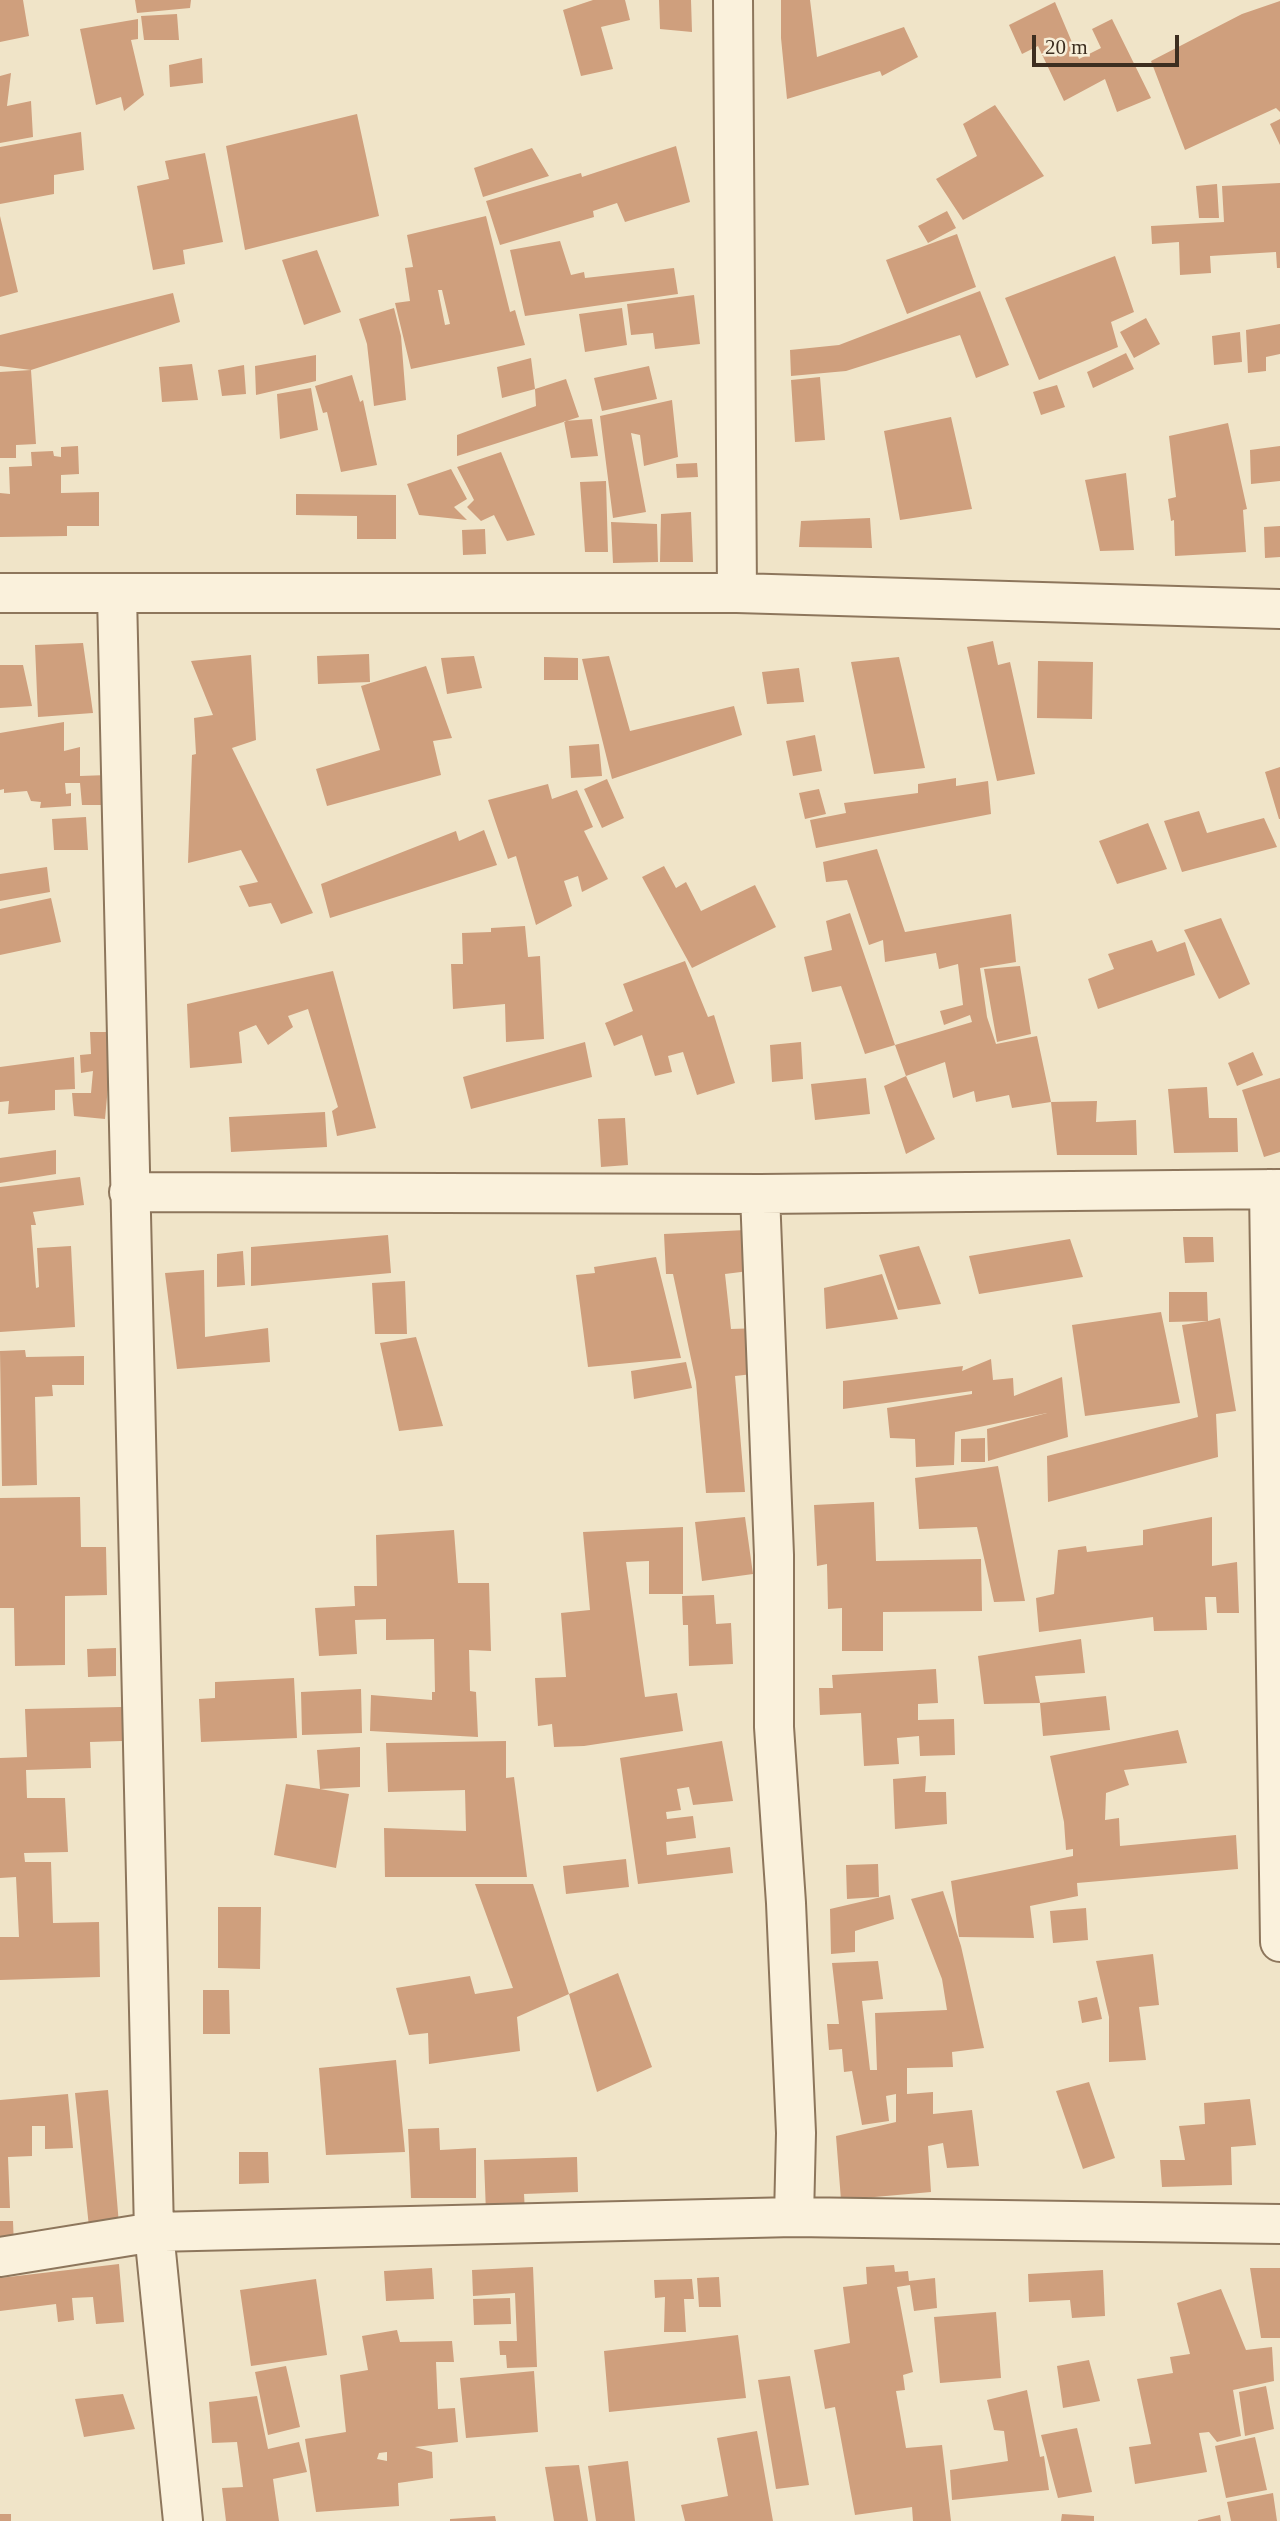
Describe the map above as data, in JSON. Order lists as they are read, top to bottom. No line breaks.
{"scale_bar":"20 m"}
